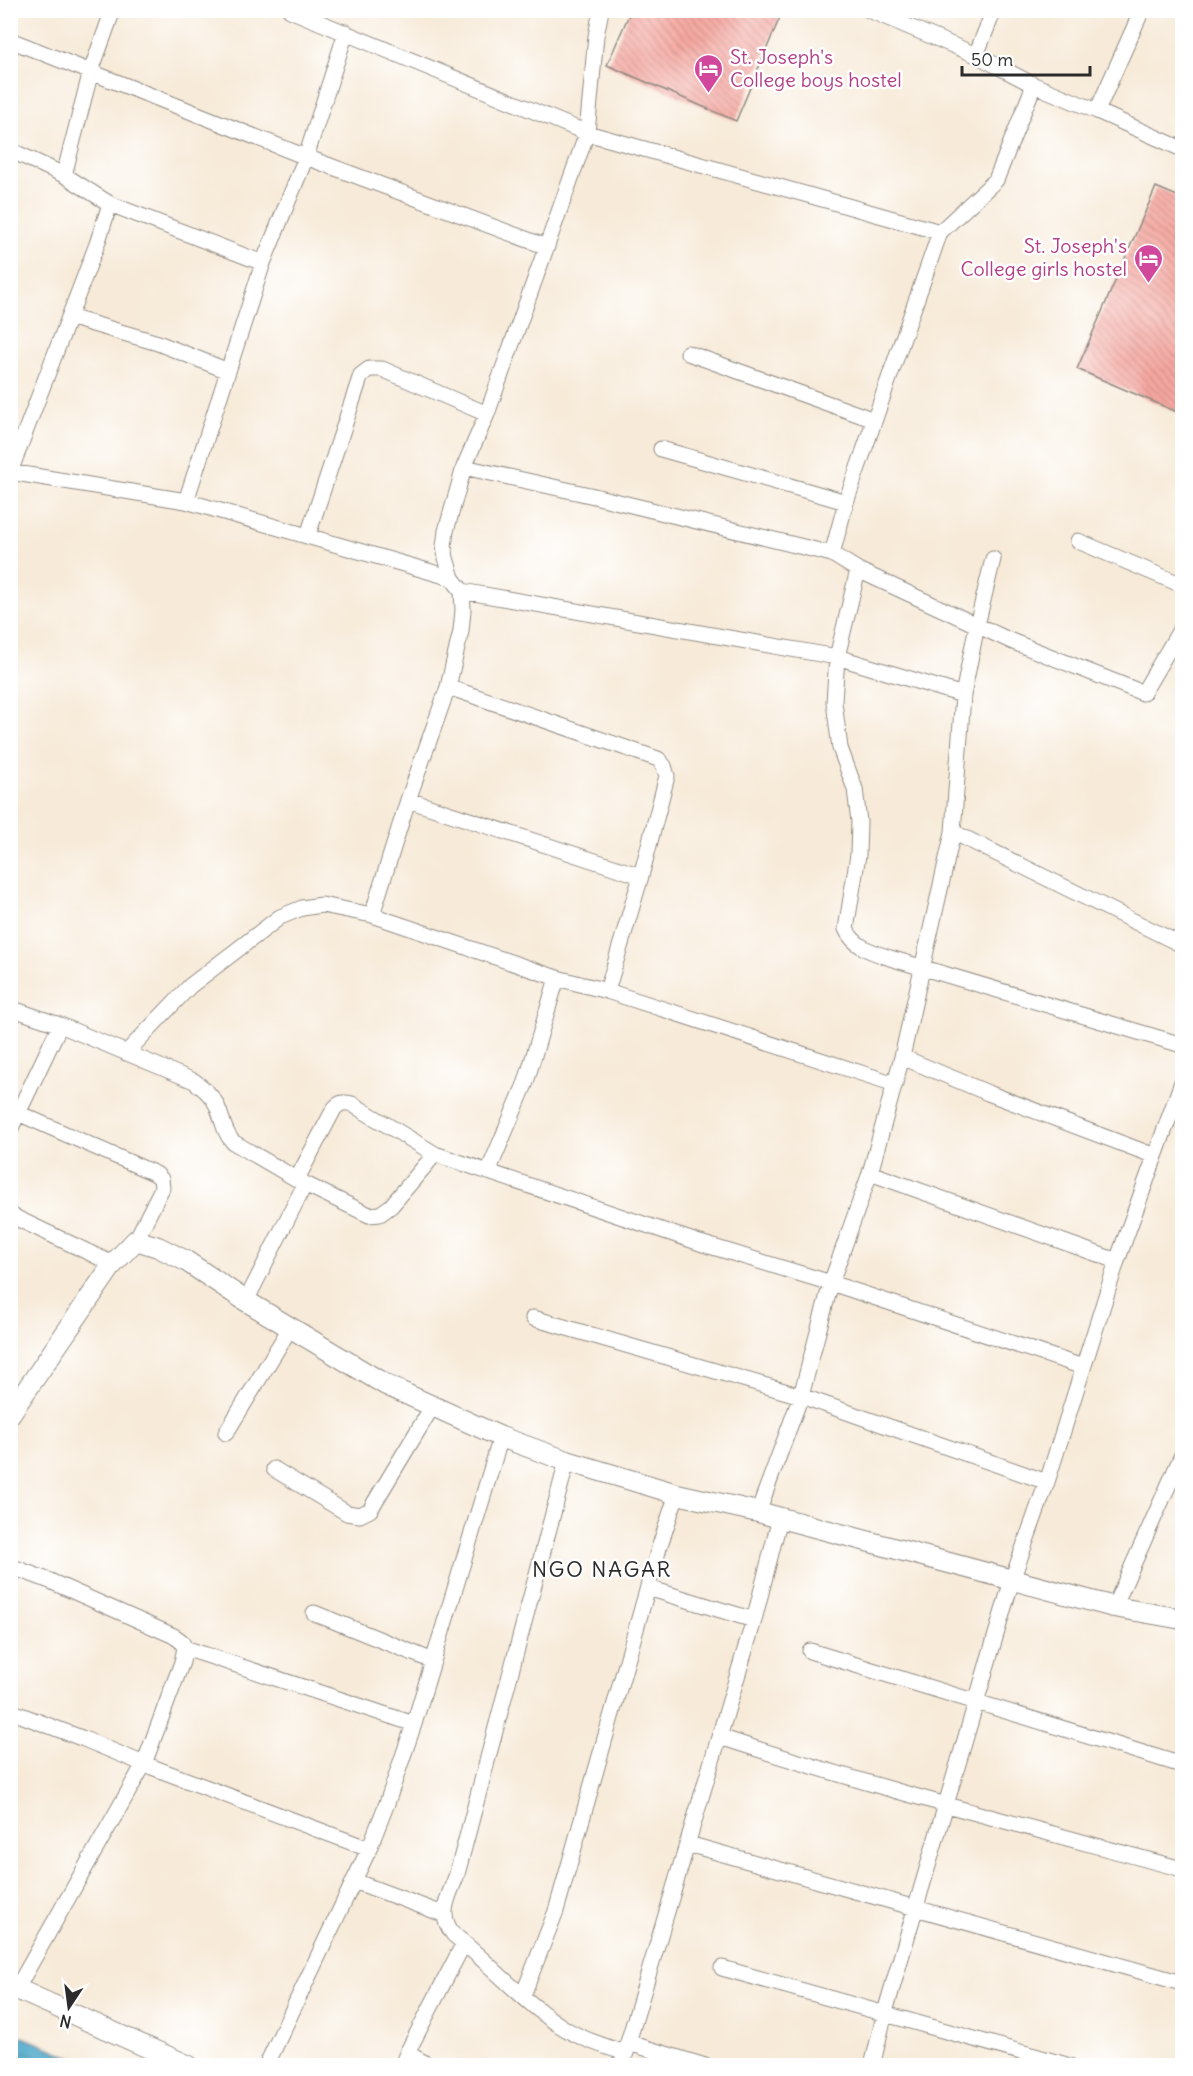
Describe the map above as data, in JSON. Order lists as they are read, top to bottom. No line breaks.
{"districts":["NGO NAGAR"],"places":{"hotel":["St. Joseph's College boys hostel","St. Joseph's College girls hostel"]},"scale_bar":"50 m","north":"bottom"}
